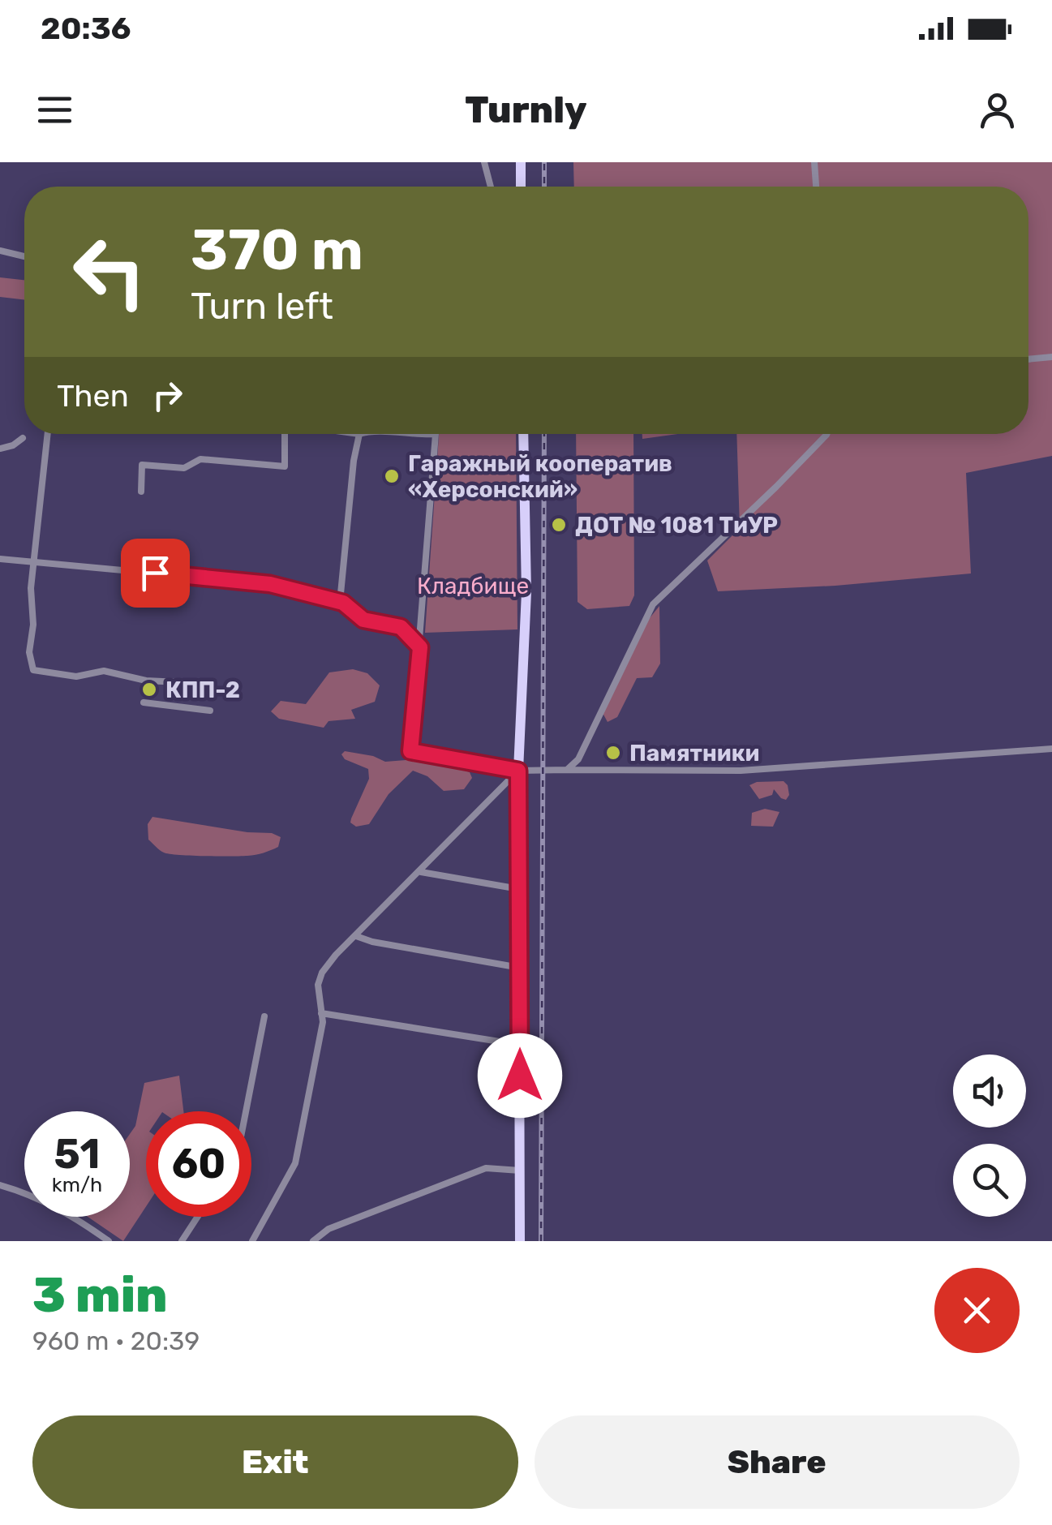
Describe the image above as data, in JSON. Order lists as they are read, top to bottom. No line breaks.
{"parks":["Кладбище"],"places":["Гаражный кооператив «Херсонский»","ДОТ № 1081 ТиУР","КПП-2","Памятники"],"page":{"status":"20:36","header":"Turnly","turn":["370 m","Turn left"],"then":"Then","speed":"51 km/h","limit":"60","heading":["3 min","960 m · 20:39"],"buttons":["Exit","Share"]}}
